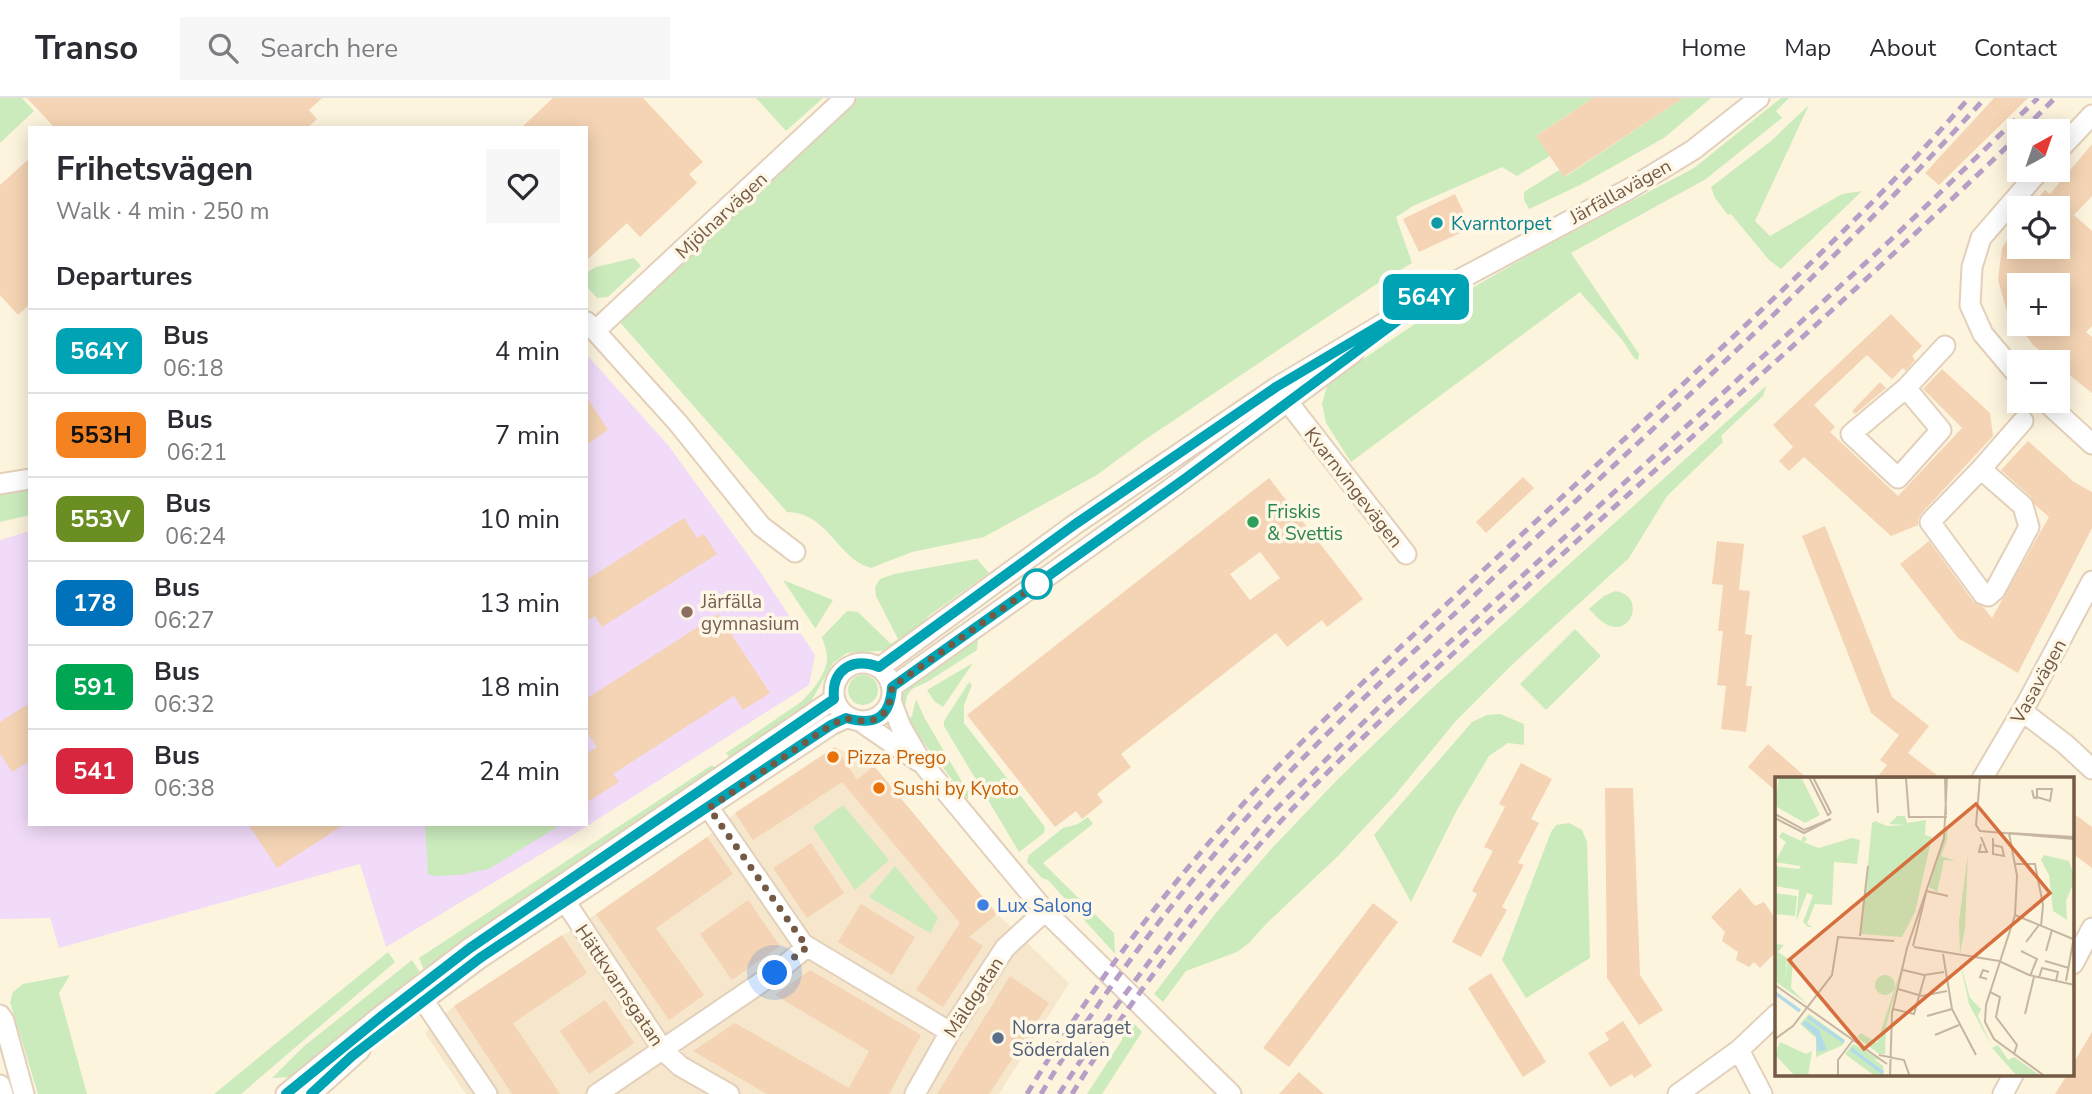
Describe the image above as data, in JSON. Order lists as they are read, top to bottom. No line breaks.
{"streets":{"street":["Järfällavägen","Mjölnarvägen","Kvarnvingevägen","Vasavägen","Hättkvarnsgatan","Mäldgatan"]},"crossings":[["Järfällavägen","Kvarnvingevägen"]],"places":["Kvarntorpet","Friskis & Svettis","Järfälla gymnasium","Pizza Prego","Sushi by Kyoto","Lux Salong","Norra garaget Söderdalen"],"lines":["bus line 564Y"],"north":"top right","page":{"header":"Transo","search":"Search here","nav":["Home","Map","About","Contact"],"on_map":"564Y","map_buttons":["+","−"],"heading":[["Frihetsvägen","Walk · 4 min · 250 m"],"Departures"],"list":[{"mark":"564Y","name":"Bus","note":"06:18","value":"4 min"},{"mark":"553H","name":"Bus","note":"06:21","value":"7 min"},{"mark":"553V","name":"Bus","note":"06:24","value":"10 min"},{"mark":"178","name":"Bus","note":"06:27","value":"13 min"},{"mark":"591","name":"Bus","note":"06:32","value":"18 min"},{"mark":"541","name":"Bus","note":"06:38","value":"24 min"}]}}
